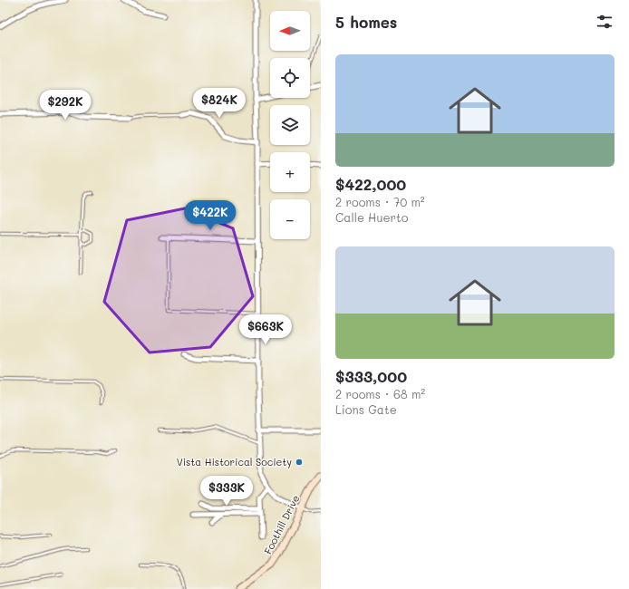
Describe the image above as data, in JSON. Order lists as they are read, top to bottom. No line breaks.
{"streets":{"main road":["Foothill Drive"]},"places":["Vista Historical Society"],"north":"left","page":{"heading":"5 homes","map_buttons":["+","−"],"list":[{"name":"$422,000","note":"2 rooms · 70 m² · Calle Huerto"},{"name":"$333,000","note":"2 rooms · 68 m² · Lions Gate"}],"price":["$824K","$292K","$422K","$663K","$333K"]}}
